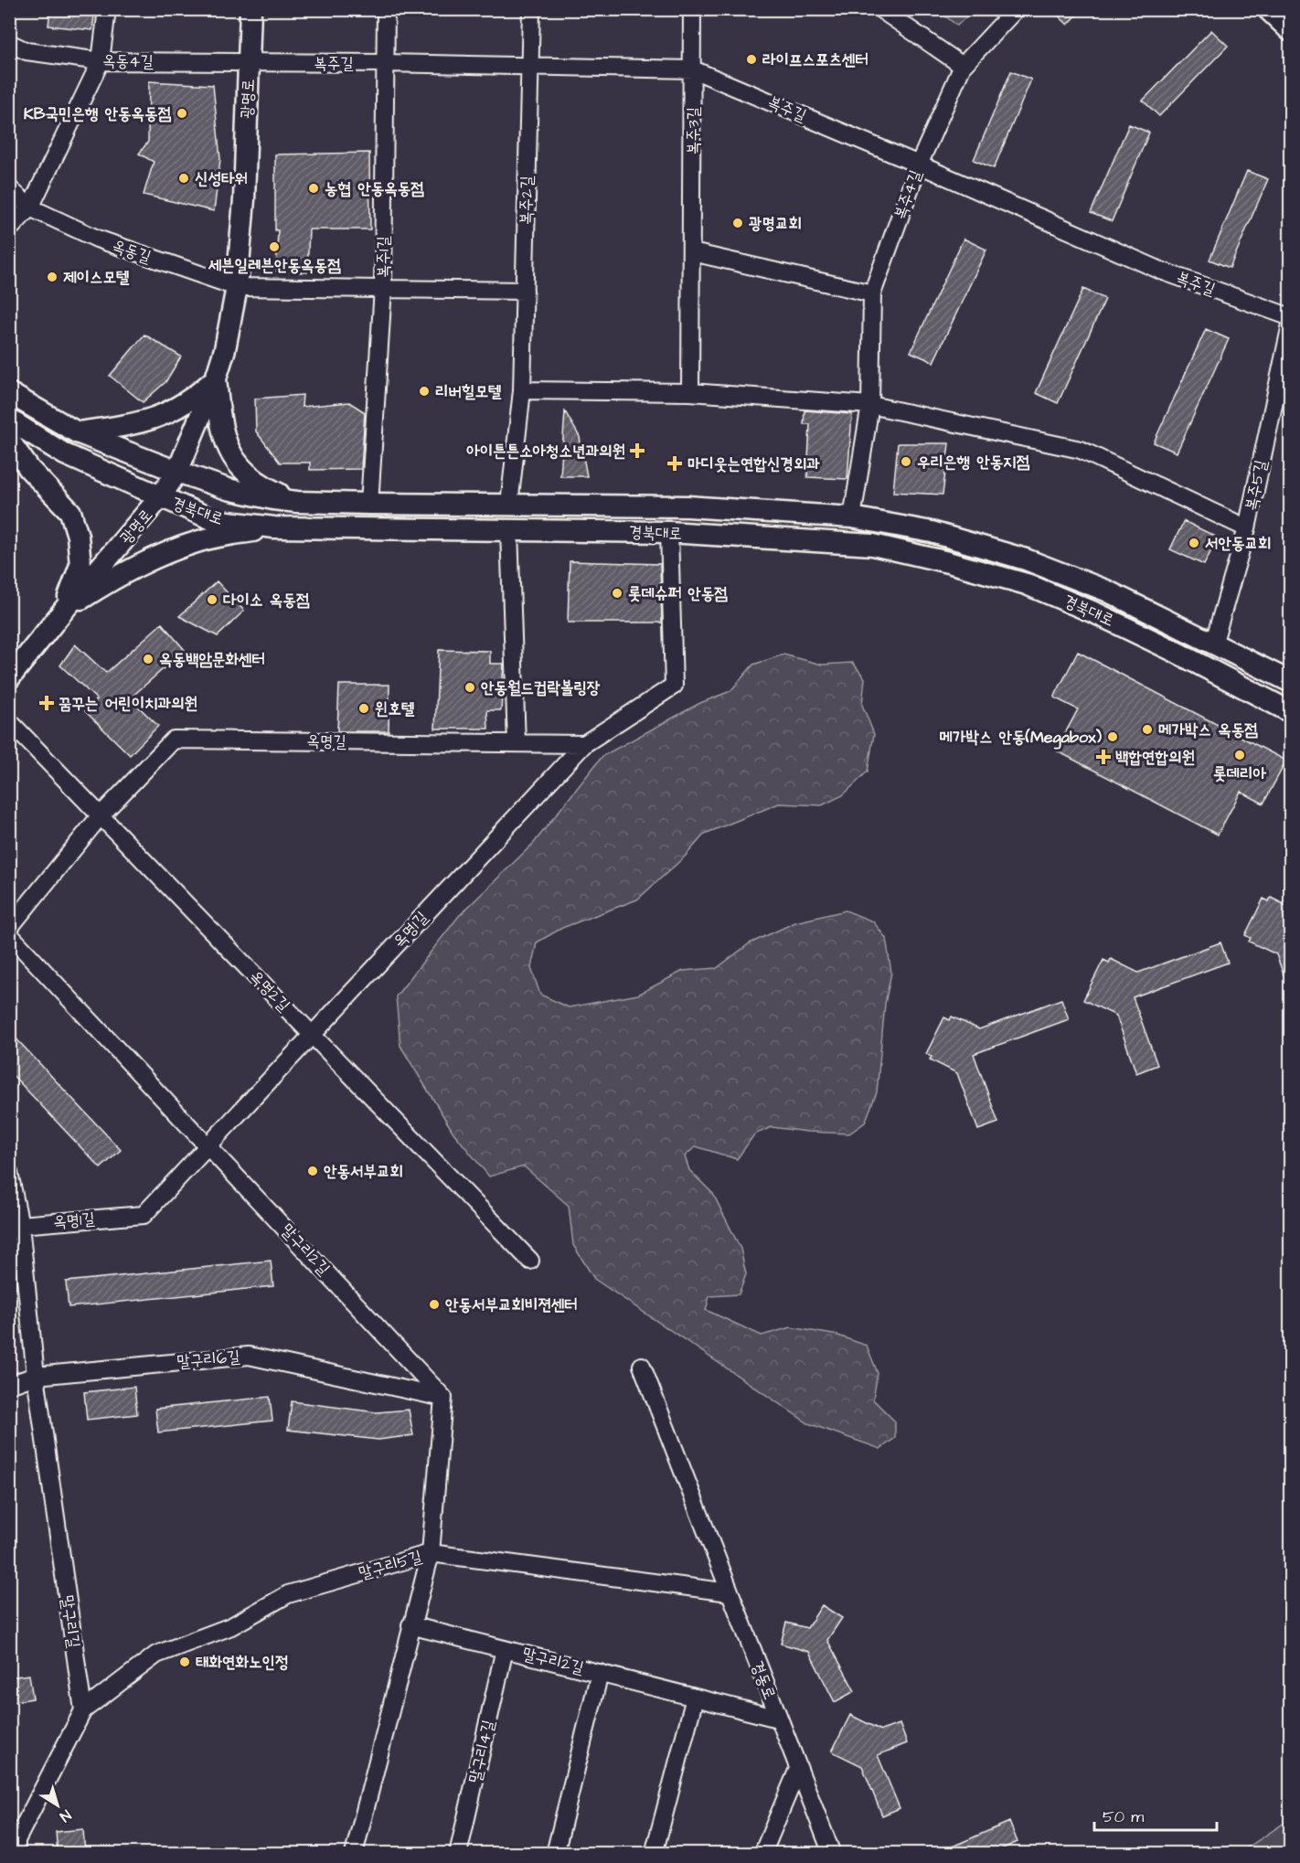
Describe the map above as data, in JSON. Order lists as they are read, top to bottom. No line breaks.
{"streets":{"street":["옥동4길","복주길","광명로","복주3길","복주4길","복주2길","옥동길","복주1길","복주5길","경북대로","옥명길","옥명1길","옥명2길","말구리2길","말구리6길","말구리5길","말구리길","경동로","말구리4길"]},"crossings":[["옥동4길","복주길"],["옥동4길","광명로"],["복주길","광명로"],["복주길","복주3길"],["복주길","복주4길"],["복주길","복주2길"],["복주길","복주1길"],["광명로","옥동길"],["광명로","경북대로"],["복주4길","경북대로"],["복주2길","경북대로"],["복주1길","경북대로"],["복주5길","경북대로"],["경북대로","옥명1길"],["옥명길","옥명1길"],["옥명길","옥명2길"],["옥명1길","옥명2길"],["옥명1길","말구리2길"],["옥명1길","말구리길"],["말구리2길","말구리6길"],["말구리2길","경동로"],["말구리2길","말구리4길"],["말구리6길","말구리길"],["말구리5길","말구리길"],["말구리5길","경동로"]],"places":{"other":["라이프스포츠센터","KB국민은행 안동옥동점","신성타워","농협 안동옥동점","광명교회","세븐일레븐안동옥동점","제이스모텔","리버힐모텔","우리은행 안동지점","서안동교회","롯데슈퍼 안동점","다이소 옥동점","옥동백암문화센터","안동월드컵락볼링장","윈호텔","메가박스 옥동점","메가박스 안동(Megabox)","롯데리아","안동서부교회","안동서부교회비젼센터","태화연화노인정"],"health":["아이튼튼소아청소년과의원","마디웃는연합신경외과","꿈꾸는 어린이치과의원","백합연합의원"]},"scale_bar":"50 m","north":"bottom right"}
